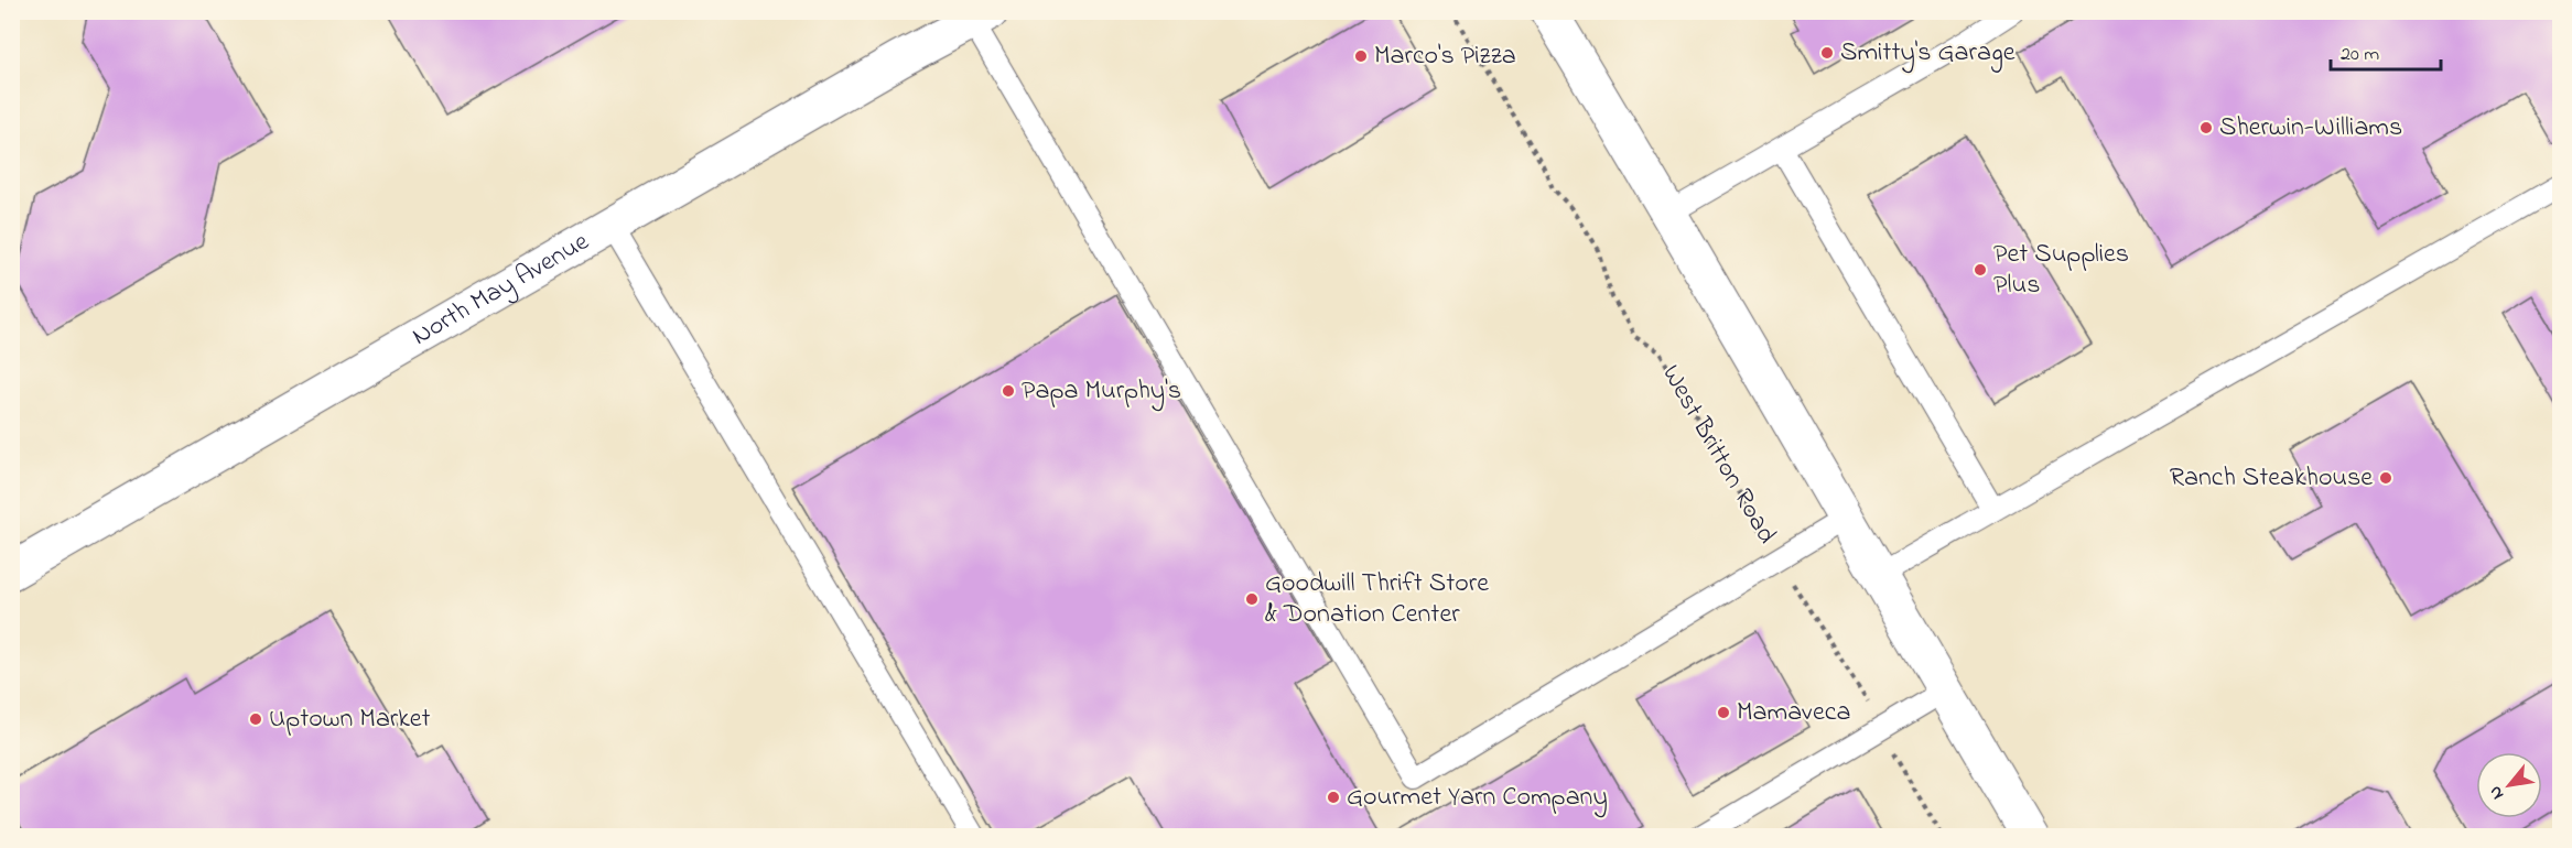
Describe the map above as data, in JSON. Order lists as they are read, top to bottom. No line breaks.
{"streets":{"main road":["North May Avenue"],"path":["West Britton Road"]},"places":["Smitty's Garage","Marco's Pizza","Sherwin-Williams","Pet Supplies Plus","Papa Murphy's","Ranch Steakhouse","Goodwill Thrift Store & Donation Center","Mamaveca","Uptown Market","Gourmet Yarn Company"],"scale_bar":"20 m","north":"bottom left"}
